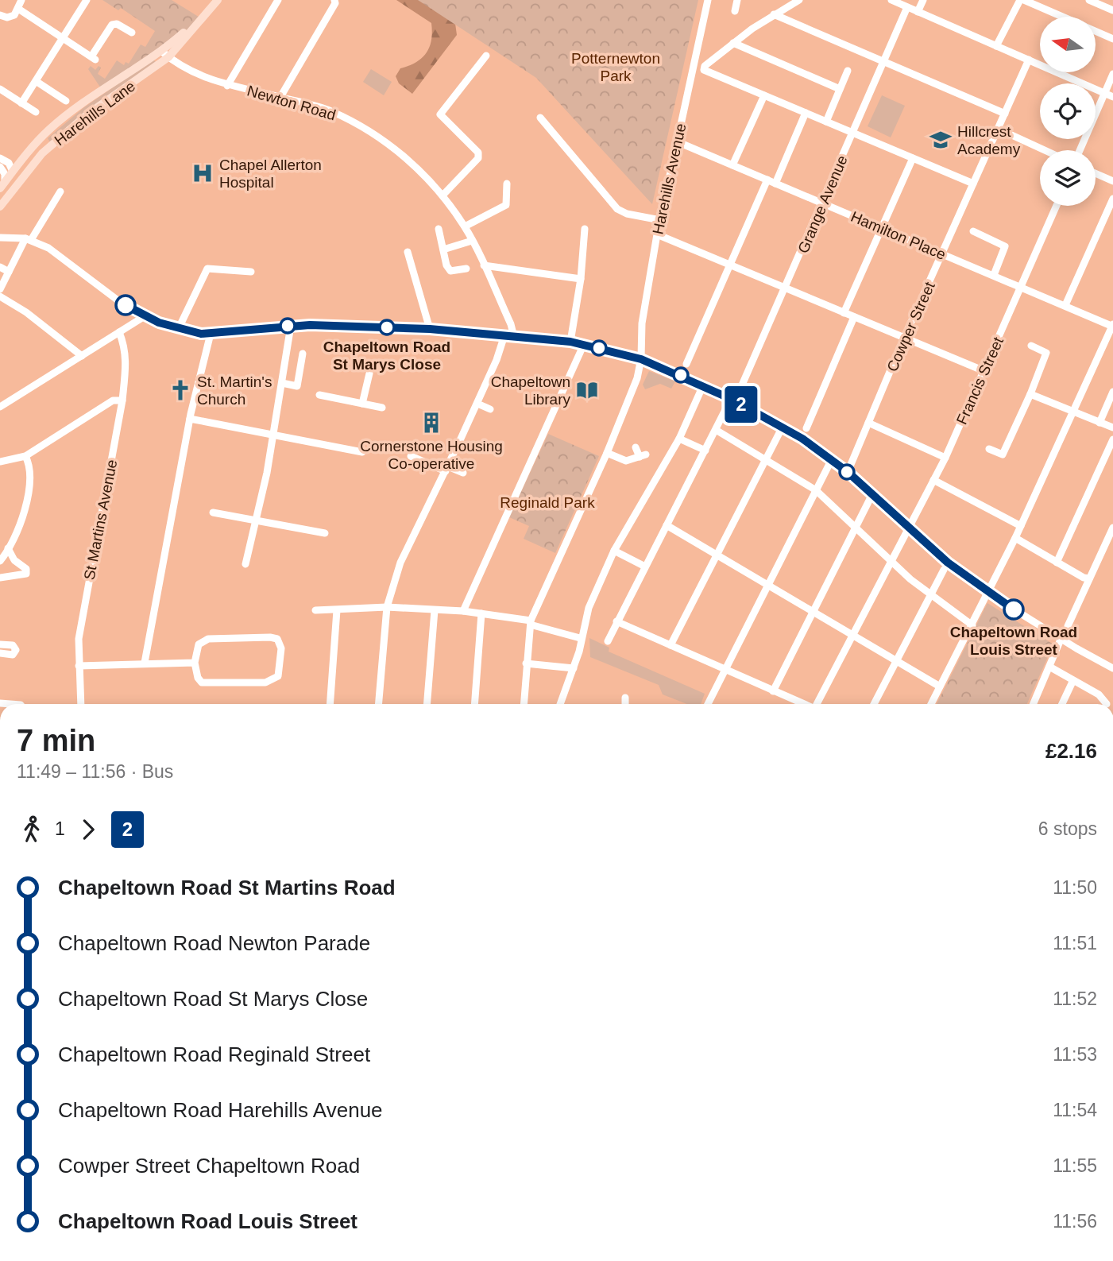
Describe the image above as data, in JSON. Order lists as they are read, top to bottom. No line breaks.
{"streets":{"main road":["Harehills Lane"],"street":["Newton Road","Harehills Avenue","Grange Avenue","Hamilton Place","Cowper Street","Francis Street","St Martins Avenue"]},"crossings":[["Newton Road","Harehills Lane"],["Grange Avenue","Hamilton Place"],["Hamilton Place","Cowper Street"],["Hamilton Place","Francis Street"]],"parks":["Potternewton Park","Reginald Park"],"places":{"school or university":["Hillcrest Academy"],"hospital":["Chapel Allerton Hospital"],"other":["Chapeltown Road St Marys Close","Chapeltown Road Louis Street"],"church":["St. Martin's Church"],"library":["Chapeltown Library"],"building":["Cornerstone Housing Co-operative"]},"lines":["bus line 2"],"north":"left","page":{"on_map":"2","heading":["7 min","11:49 – 11:56 · Bus","£2.16"],"legs":["1","2","6 stops"],"list":[{"name":"Chapeltown Road St Martins Road","value":"11:50"},{"name":"Chapeltown Road Newton Parade","value":"11:51"},{"name":"Chapeltown Road St Marys Close","value":"11:52"},{"name":"Chapeltown Road Reginald Street","value":"11:53"},{"name":"Chapeltown Road Harehills Avenue","value":"11:54"},{"name":"Cowper Street Chapeltown Road","value":"11:55"},{"name":"Chapeltown Road Louis Street","value":"11:56"}]}}
